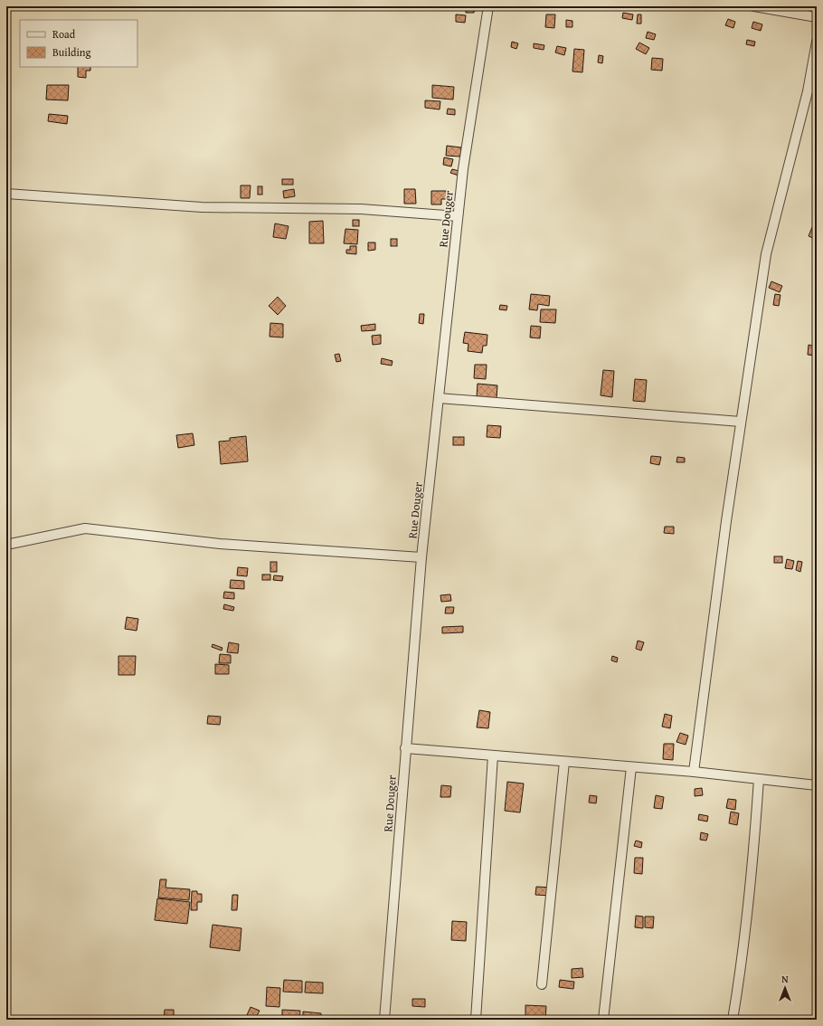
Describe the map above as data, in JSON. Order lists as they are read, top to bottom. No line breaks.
{"streets":{"street":["Rue Douger"]},"legend":["Road","Building"],"north":"top"}
